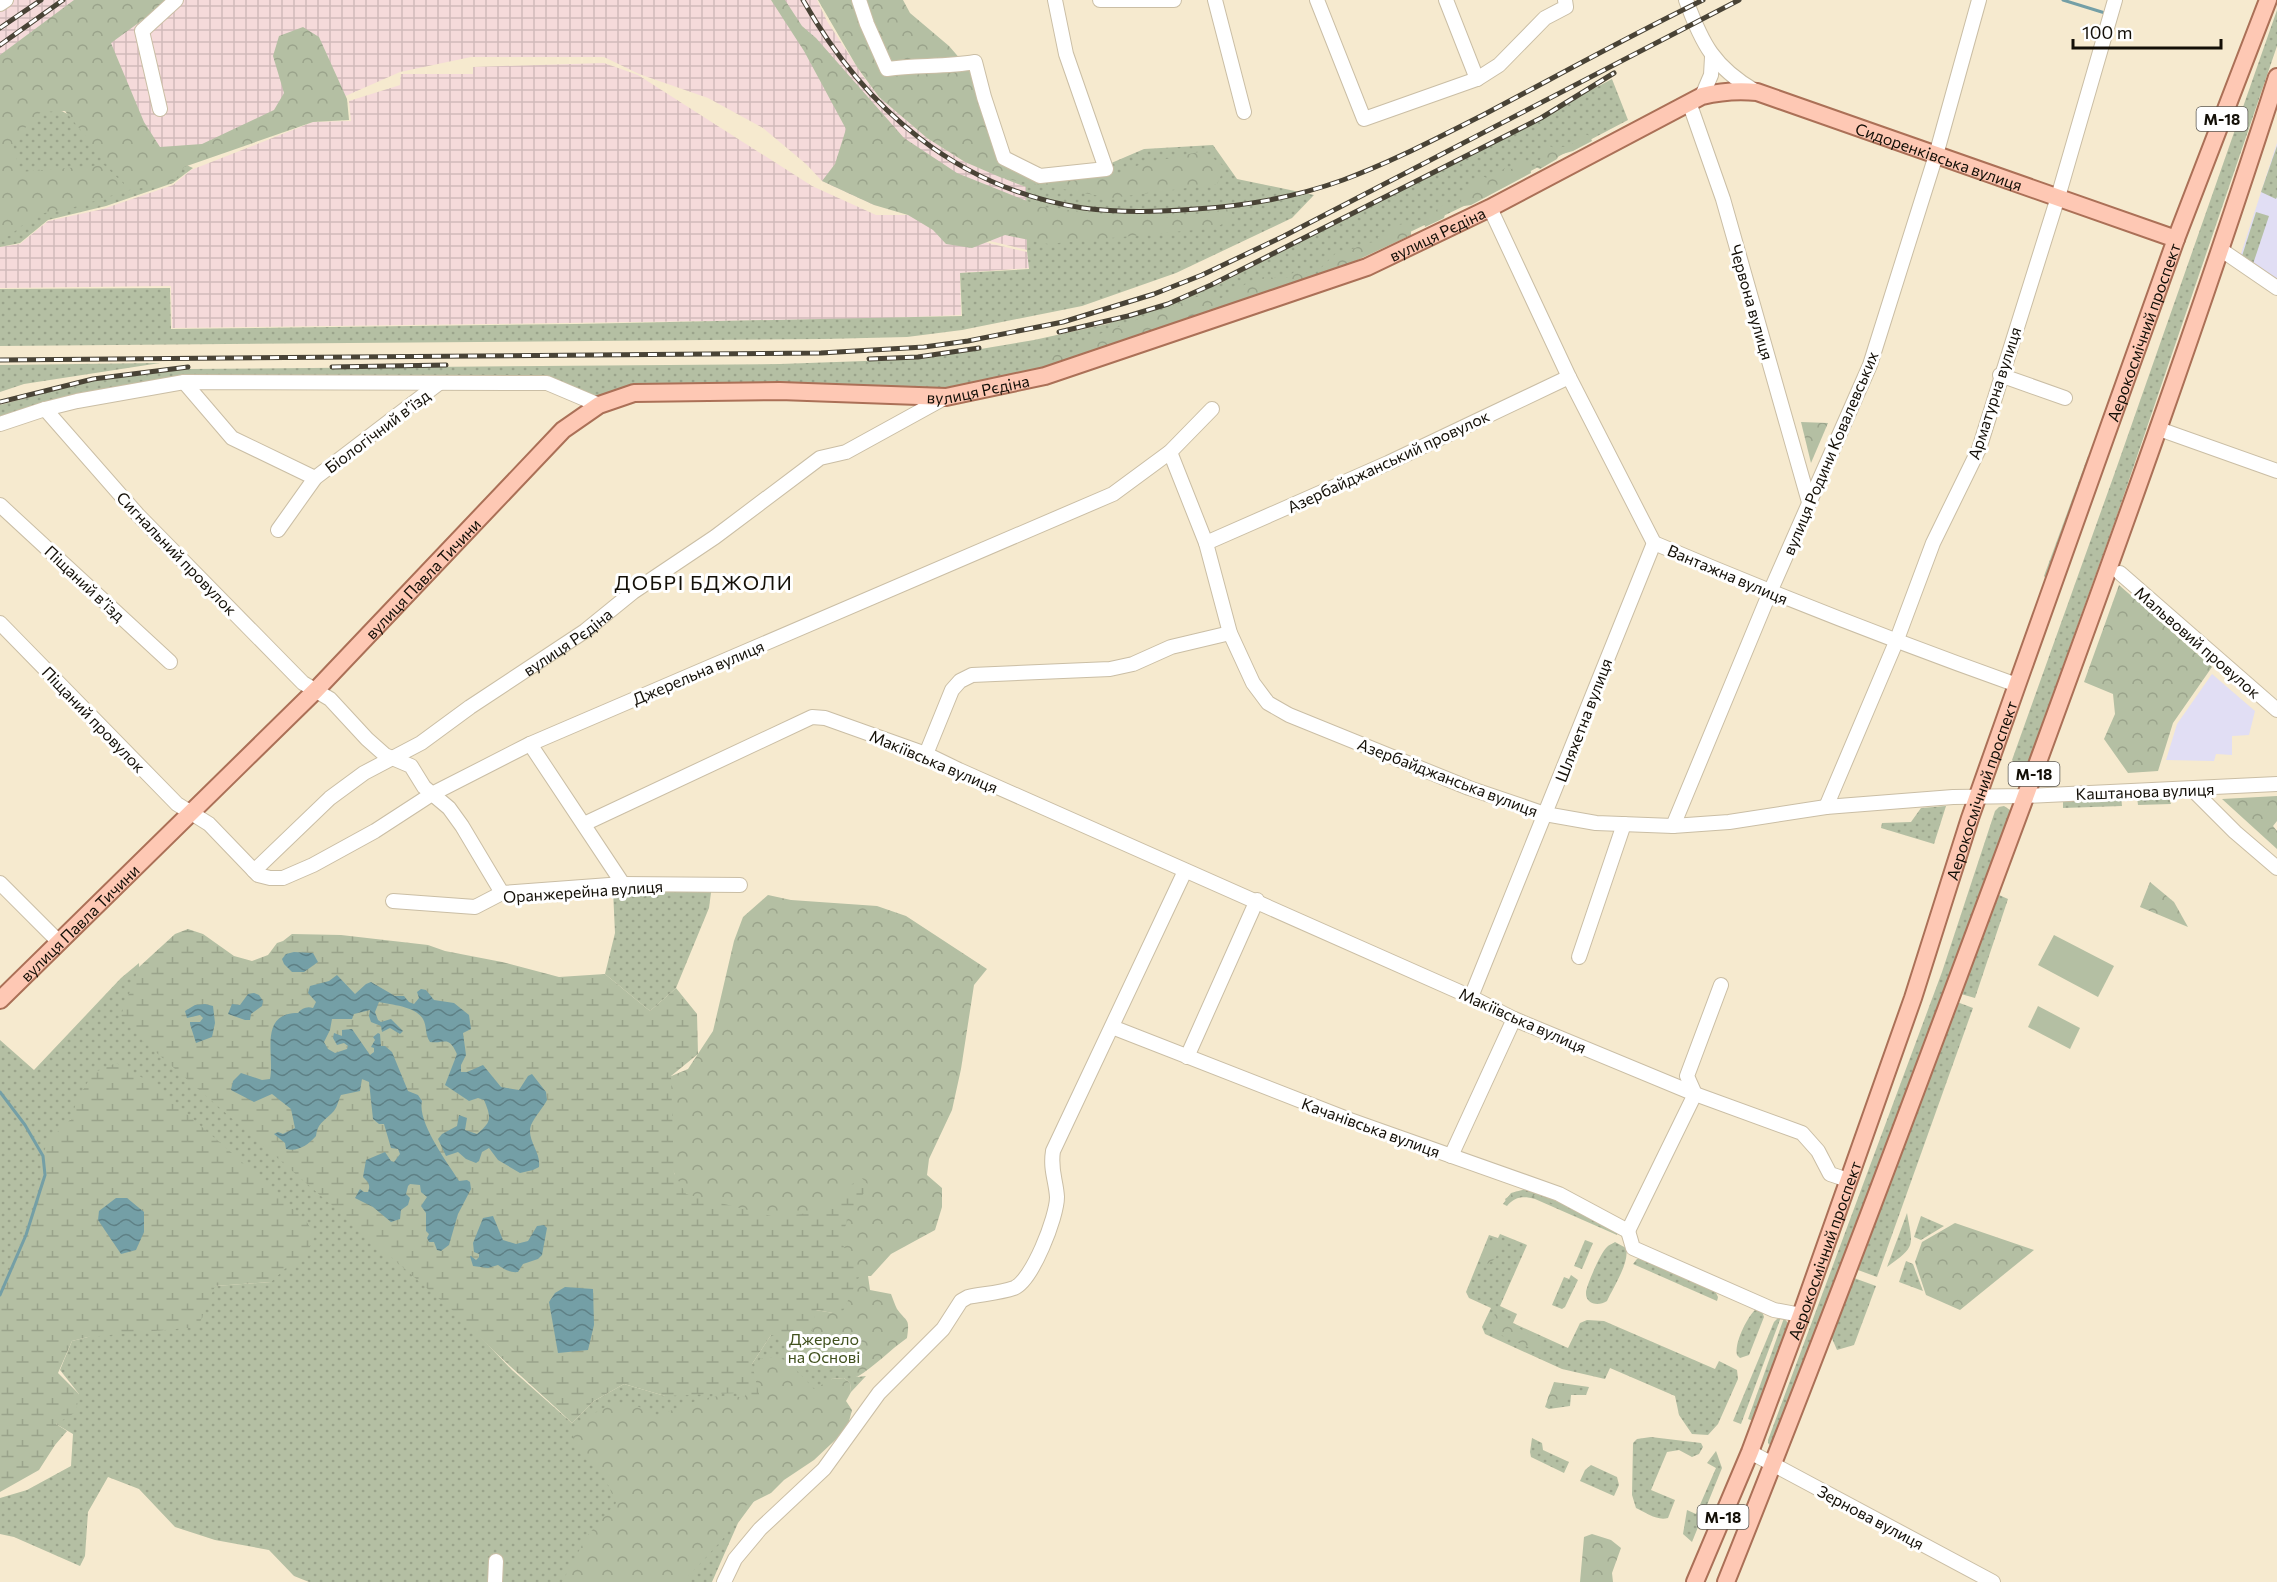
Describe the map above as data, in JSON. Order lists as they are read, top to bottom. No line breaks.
{"streets":{"main road":["М-18","Сидоренківська вулиця","вулиця Рєдіна","Аерокосмічний проспект","вулиця Павла Тичини"],"street":["Червона вулиця","Арматурна вулиця","Біологічний в’їзд","вулиця Родини Ковалевських","Азербайджанський провулок","Сигнальний провулок","Вантажна вулиця","Піщаний в’їзд","Мальвовий провулок","Джерельна вулиця","Піщаний провулок","Шляхетна вулиця","Макіївська вулиця","Азербайджанська вулиця","Каштанова вулиця","Оранжерейна вулиця","Качанівська вулиця","Зернова вулиця"]},"crossings":[["Сидоренківська вулиця","вулиця Рєдіна"],["Сидоренківська вулиця","Аерокосмічний проспект"],["Сидоренківська вулиця","Арматурна вулиця"],["Сидоренківська вулиця","вулиця Родини Ковалевських"],["вулиця Рєдіна","Червона вулиця"],["вулиця Рєдіна","Сигнальний провулок"],["вулиця Рєдіна","Вантажна вулиця"],["вулиця Рєдіна","вулиця Павла Тичини"],["вулиця Рєдіна","Джерельна вулиця"],["Червона вулиця","вулиця Родини Ковалевських"],["Аерокосмічний проспект","Вантажна вулиця"],["Аерокосмічний проспект","Макіївська вулиця"],["Аерокосмічний проспект","Азербайджанська вулиця"],["Аерокосмічний проспект","Каштанова вулиця"],["Аерокосмічний проспект","Качанівська вулиця"],["Аерокосмічний проспект","Зернова вулиця"],["Арматурна вулиця","Вантажна вулиця"],["Арматурна вулиця","Азербайджанська вулиця"],["вулиця Родини Ковалевських","Вантажна вулиця"],["вулиця Родини Ковалевських","Азербайджанська вулиця"],["Азербайджанський провулок","Вантажна вулиця"],["Азербайджанський провулок","Азербайджанська вулиця"],["Сигнальний провулок","вулиця Павла Тичини"],["Сигнальний провулок","Джерельна вулиця"],["Сигнальний провулок","Оранжерейна вулиця"],["Вантажна вулиця","Шляхетна вулиця"],["вулиця Павла Тичини","Піщаний провулок"],["Джерельна вулиця","Азербайджанська вулиця"],["Шляхетна вулиця","Макіївська вулиця"],["Шляхетна вулиця","Азербайджанська вулиця"],["Азербайджанська вулиця","Каштанова вулиця"]],"districts":["ДОБРІ БДЖОЛИ"],"parks":["Джерело на Основі"],"scale_bar":"100 m"}
